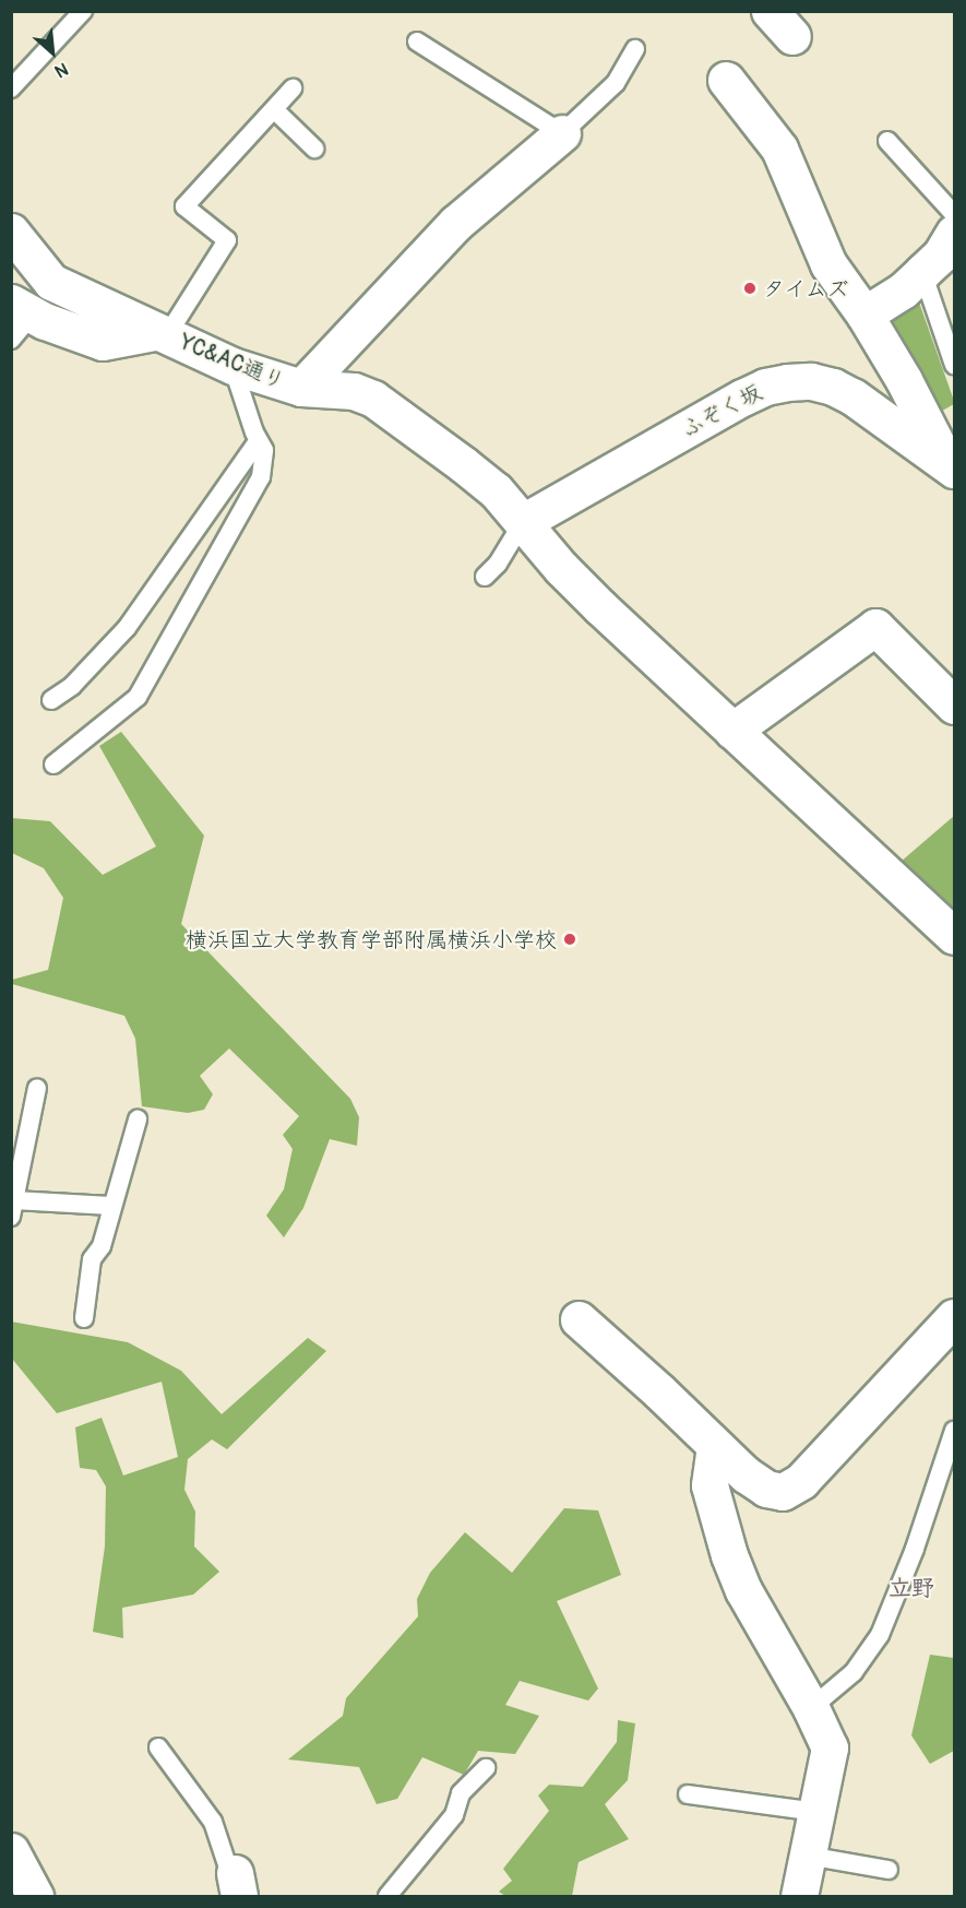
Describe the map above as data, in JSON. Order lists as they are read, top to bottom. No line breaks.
{"streets":{"street":["YC&AC通り","ふぞく坂"]},"crossings":[["YC&AC通り","ふぞく坂"]],"districts":["立野"],"places":["タイムズ","横浜国立大学教育学部附属横浜小学校"],"north":"bottom right"}
